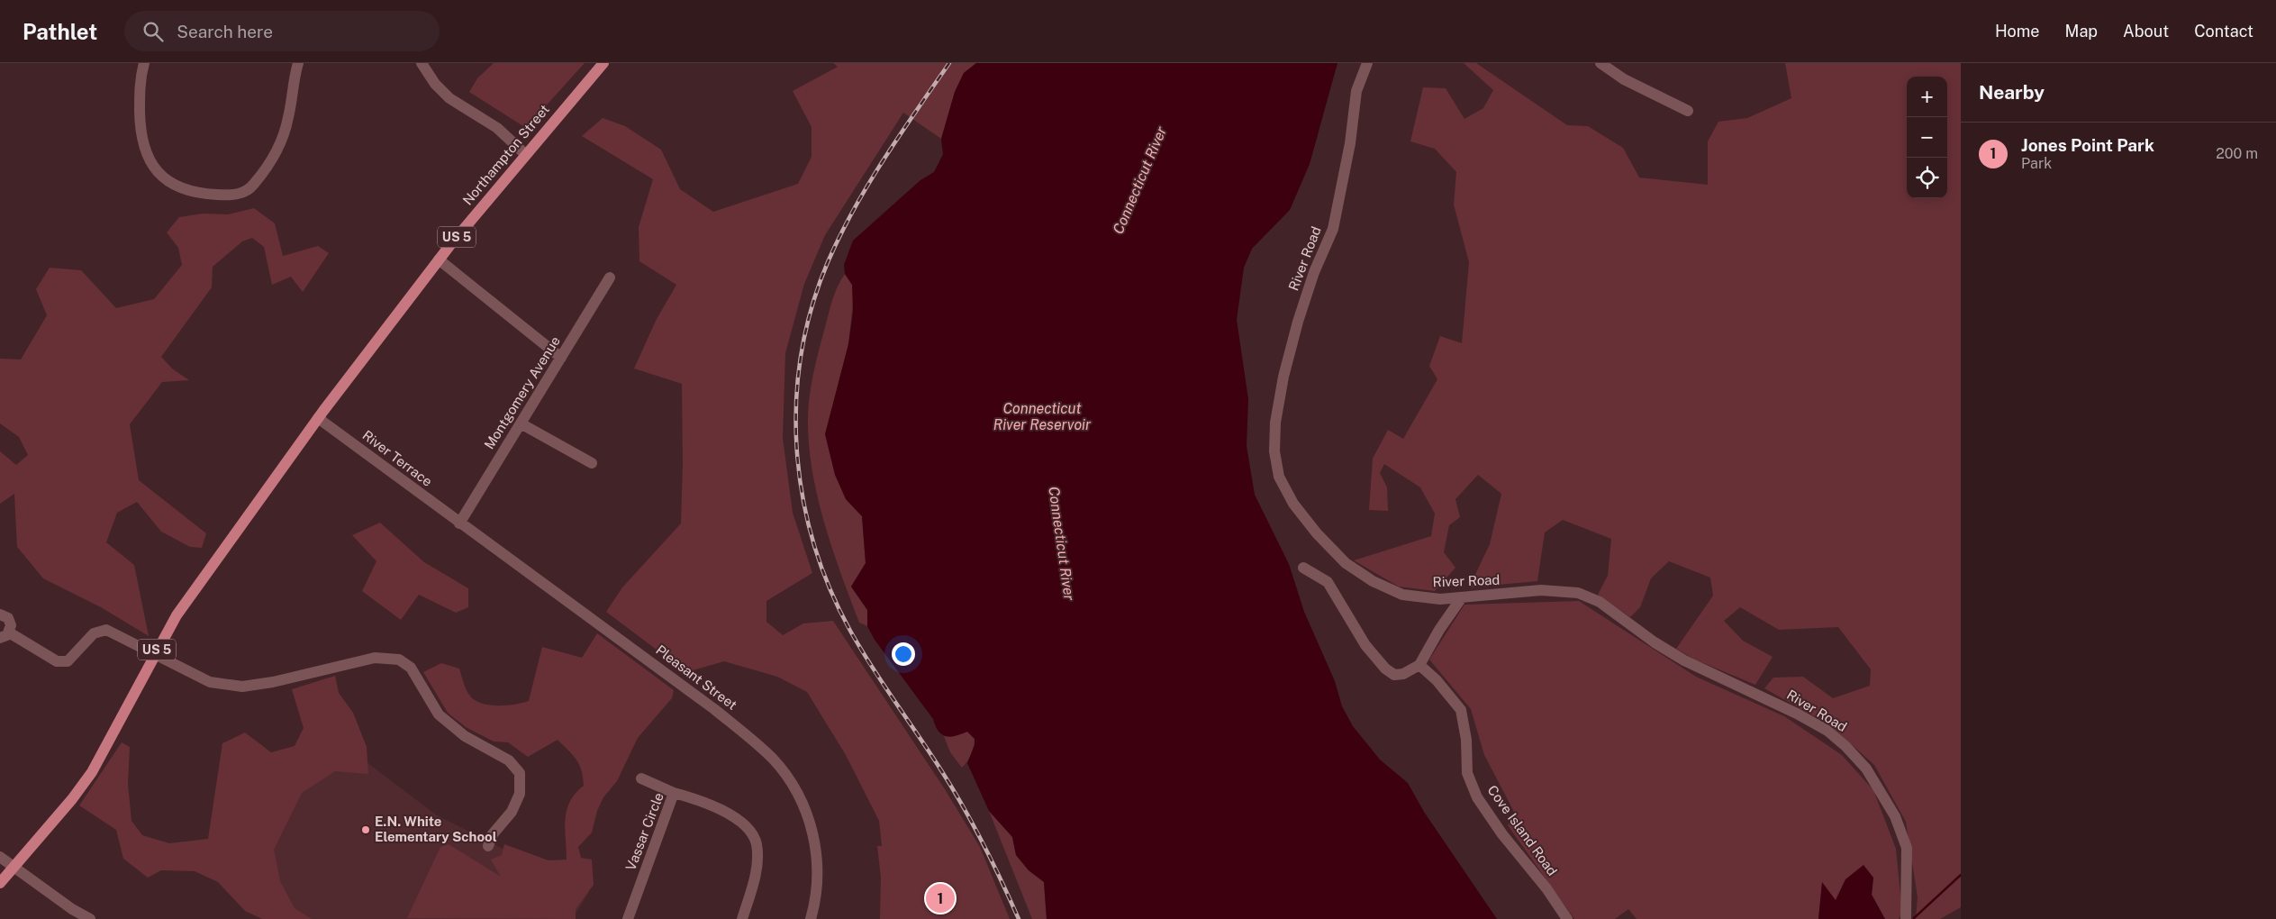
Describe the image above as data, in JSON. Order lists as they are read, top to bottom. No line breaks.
{"streets":{"main road":["Northampton Street","US 5"],"street":["River Road","Montgomery Avenue","River Terrace","Pleasant Street","Cove Island Road","Vassar Circle"]},"crossings":[["Northampton Street","US 5"],["Northampton Street","River Terrace"],["US 5","River Terrace"],["Montgomery Avenue","River Terrace"],["Montgomery Avenue","Pleasant Street"],["River Terrace","Pleasant Street"]],"water":["Connecticut River","Connecticut River Reservoir"],"places":["E.N. White Elementary School"],"page":{"header":"Pathlet","search":"Search here","nav":["Home","Map","About","Contact"],"heading":"Nearby","map_buttons":["+","−"],"list":[{"mark":"1","name":"Jones Point Park","note":"Park","value":"200 m"}],"pins":"1"}}
